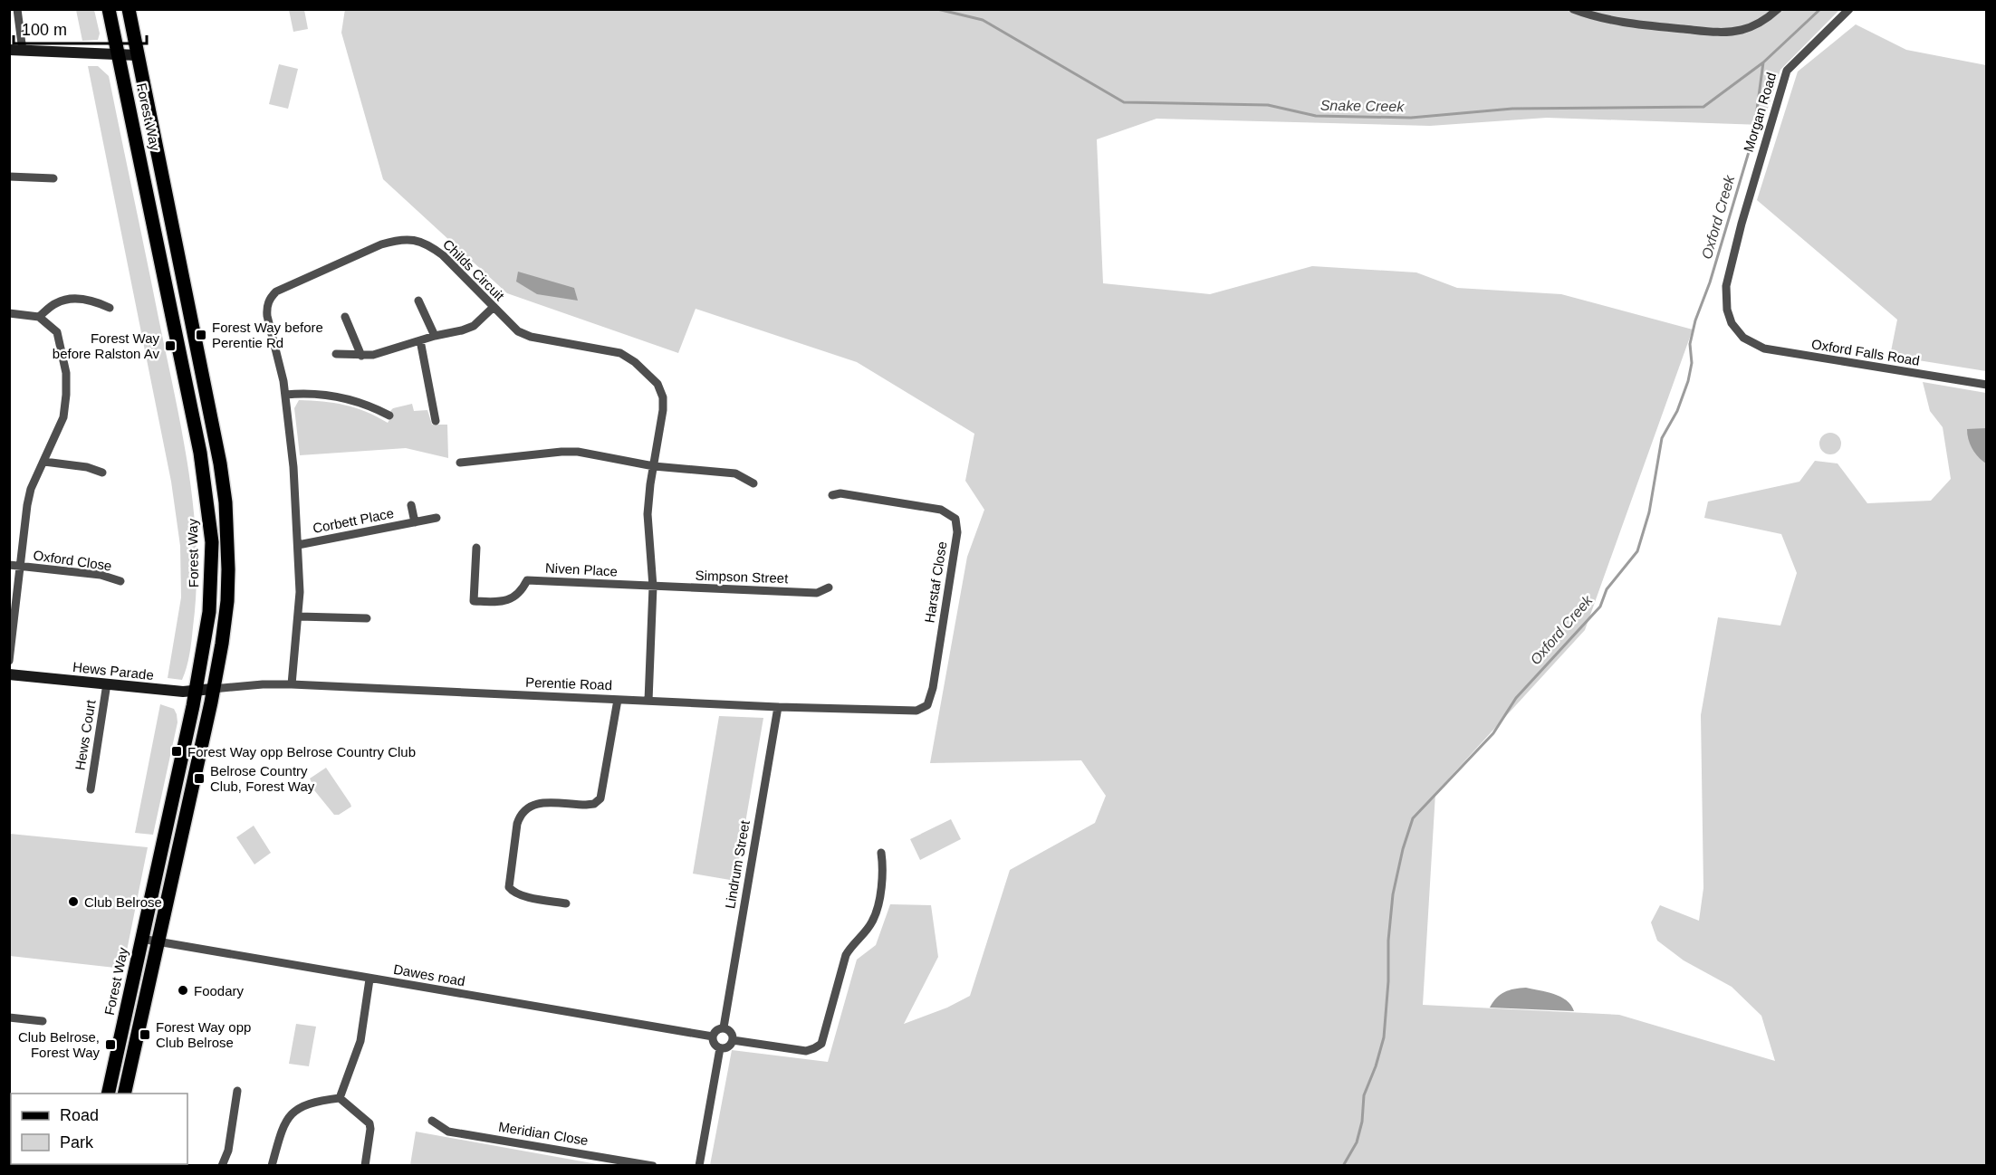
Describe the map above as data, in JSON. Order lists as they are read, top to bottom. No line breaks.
{"streets":{"main road":["Forest Way"],"street":["Morgan Road","Childs Circuit","Oxford Falls Road","Corbett Place","Oxford Close","Niven Place","Simpson Street","Harstaf Close","Hews Parade","Perentie Road","Hews Court","Lindrum Street","Dawes road","Meridian Close"]},"crossings":[["Morgan Road","Oxford Falls Road"],["Forest Way","Hews Parade"],["Forest Way","Perentie Road"],["Forest Way","Dawes road"],["Childs Circuit","Corbett Place"],["Childs Circuit","Niven Place"],["Childs Circuit","Simpson Street"],["Childs Circuit","Perentie Road"],["Niven Place","Simpson Street"],["Harstaf Close","Perentie Road"],["Hews Parade","Perentie Road"],["Hews Parade","Hews Court"],["Perentie Road","Lindrum Street"],["Lindrum Street","Dawes road"]],"water":["Snake Creek","Oxford Creek"],"places":{"transit":["Forest Way before Perentie Rd","Forest Way before Ralston Av","Forest Way opp Belrose Country Club","Belrose Country Club, Forest Way","Forest Way opp Club Belrose","Club Belrose, Forest Way"],"other":["Club Belrose","Foodary"]},"legend":["Road","Park"],"scale_bar":"100 m"}
